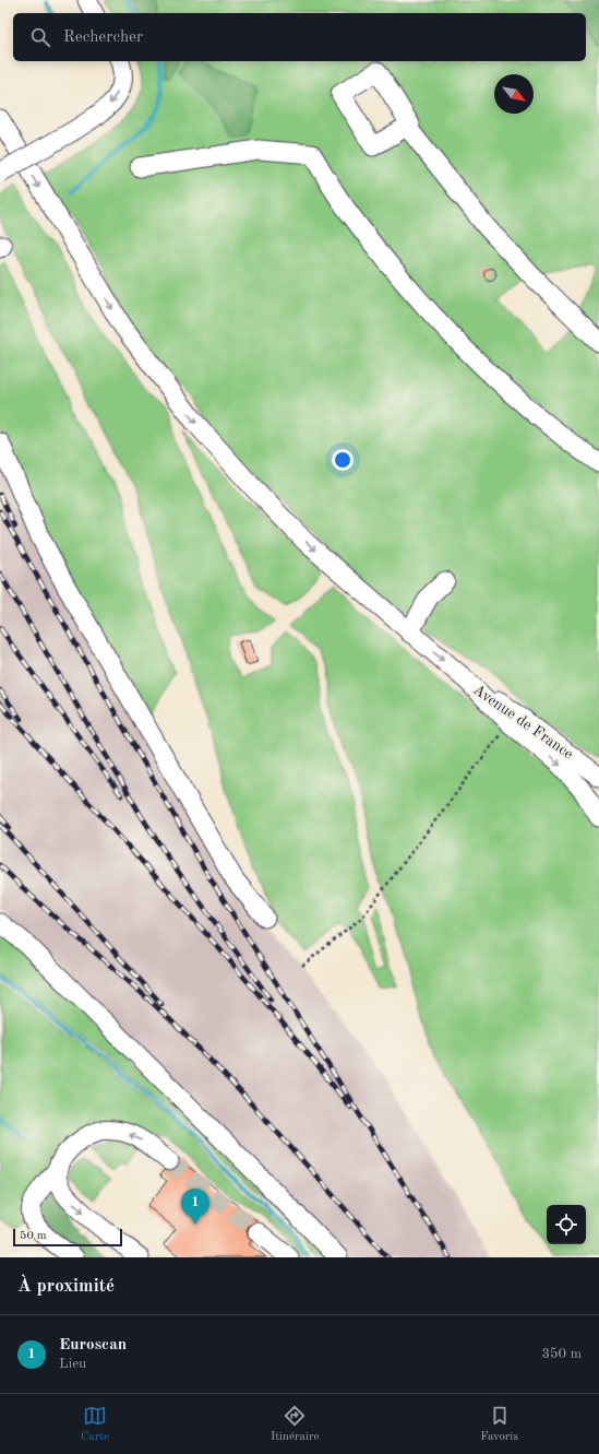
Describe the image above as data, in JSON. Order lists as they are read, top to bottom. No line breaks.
{"streets":{"lane":["Avenue de France"]},"scale_bar":"50 m","north":"bottom right","page":{"search":"Rechercher","pins":"1","scale":"50 m","heading":"À proximité","list":[{"mark":"1","name":"Euroscan","note":"Lieu","value":"350 m"}],"nav":["Carte","Itinéraire","Favoris"]}}
